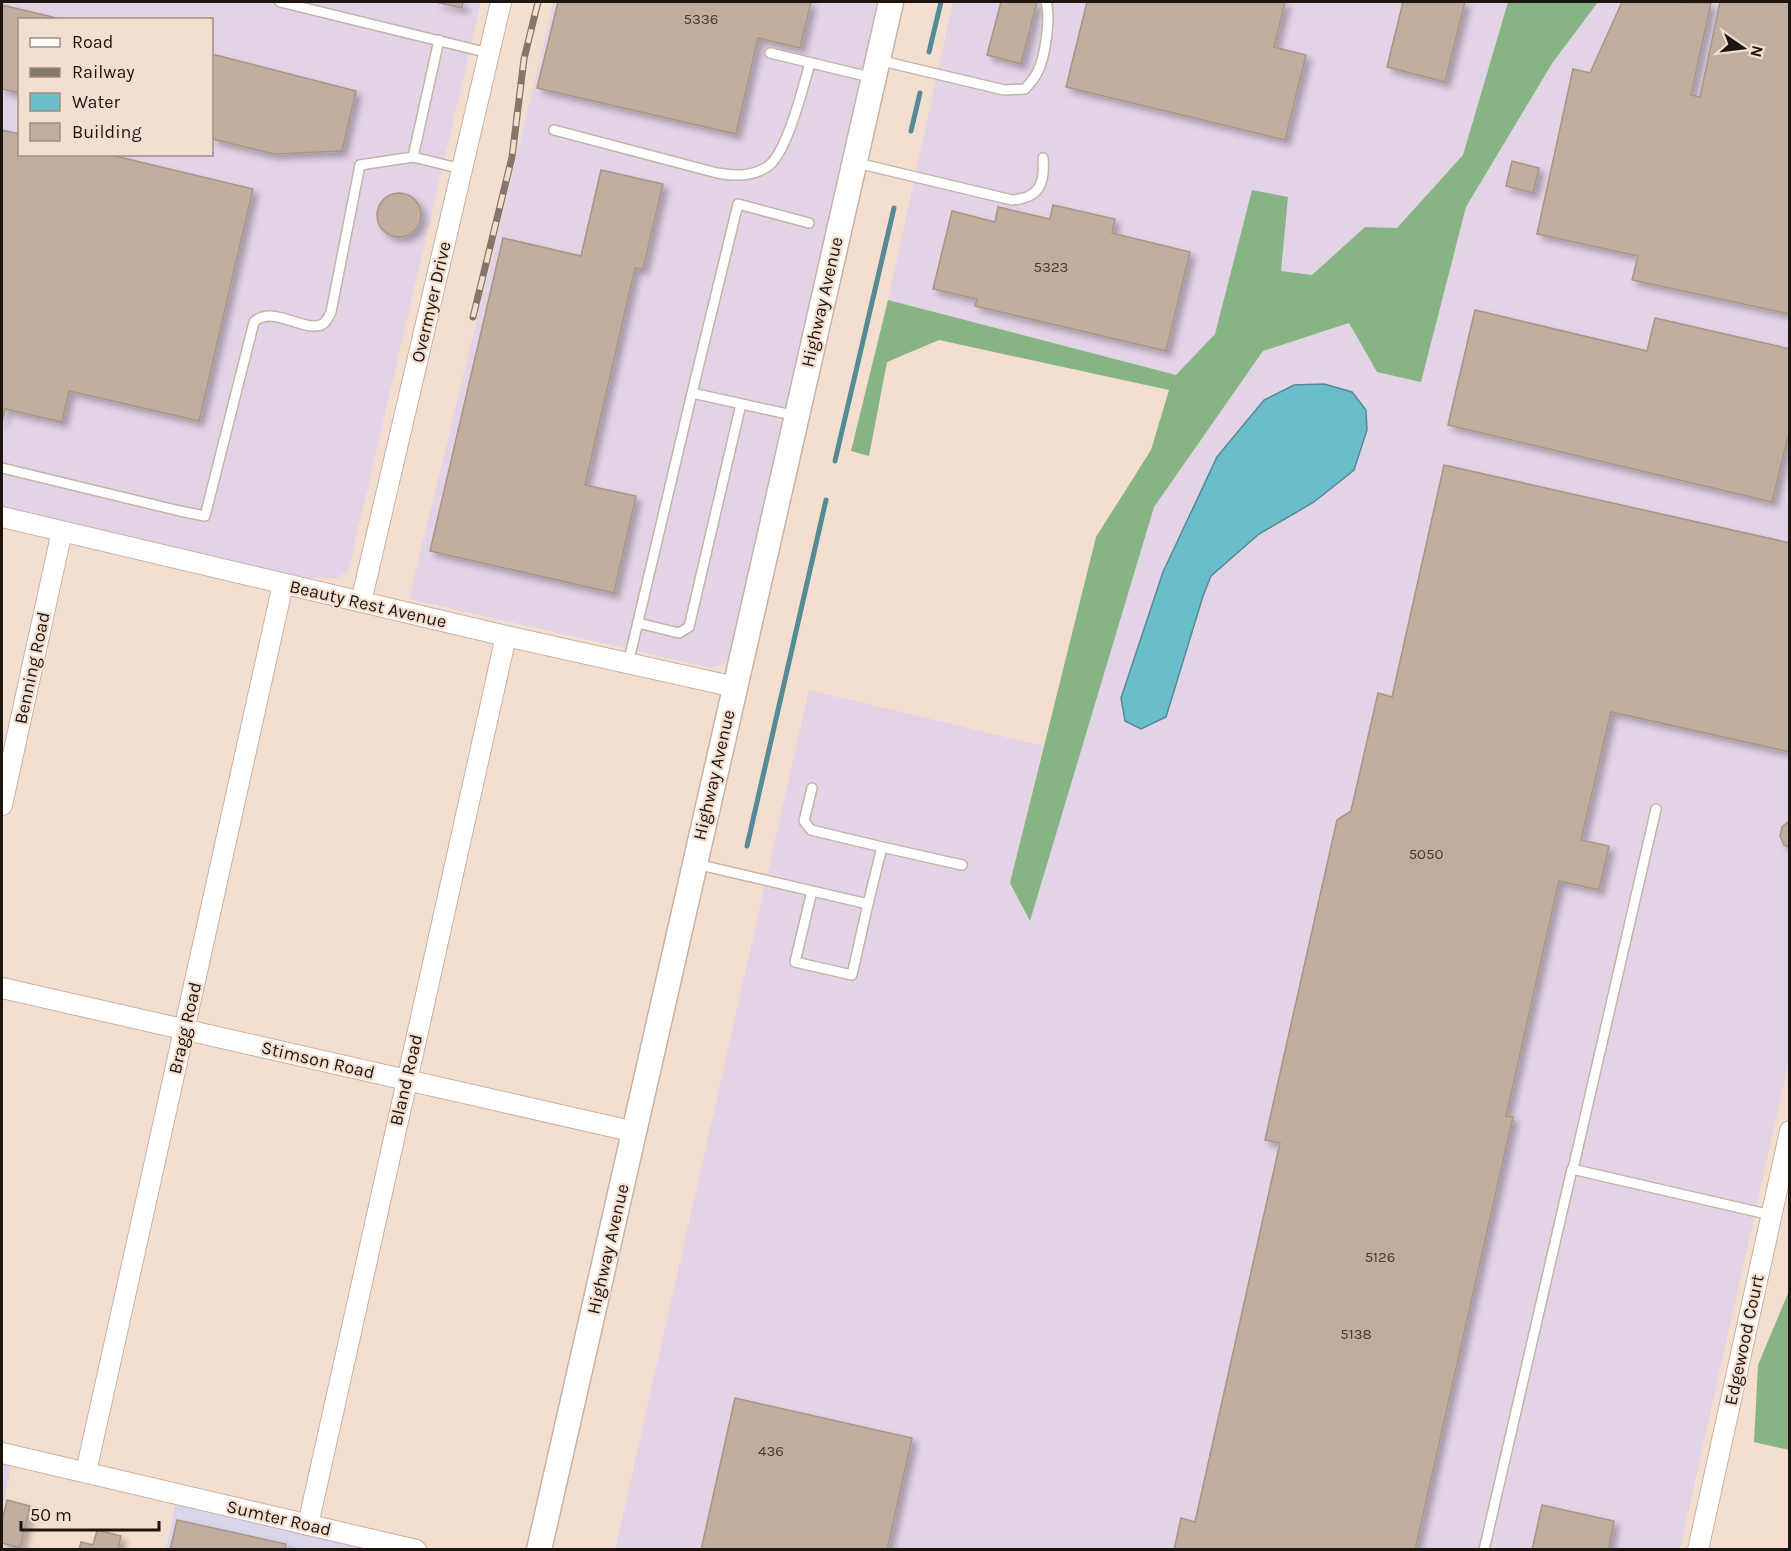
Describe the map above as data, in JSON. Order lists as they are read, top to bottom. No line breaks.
{"streets":{"street":["Overmyer Drive","Highway Avenue","Beauty Rest Avenue","Benning Road","Bragg Road","Stimson Road","Bland Road","Edgewood Court","Sumter Road"]},"crossings":[["Overmyer Drive","Beauty Rest Avenue"],["Highway Avenue","Beauty Rest Avenue"],["Highway Avenue","Stimson Road"],["Beauty Rest Avenue","Benning Road"],["Beauty Rest Avenue","Bragg Road"],["Beauty Rest Avenue","Bland Road"],["Bragg Road","Stimson Road"],["Bragg Road","Sumter Road"],["Stimson Road","Bland Road"],["Bland Road","Sumter Road"]],"house_numbers":["5336","5323","5050","5126","5138","436"],"legend":["Road","Railway","Water","Building"],"scale_bar":"50 m","north":"right"}
